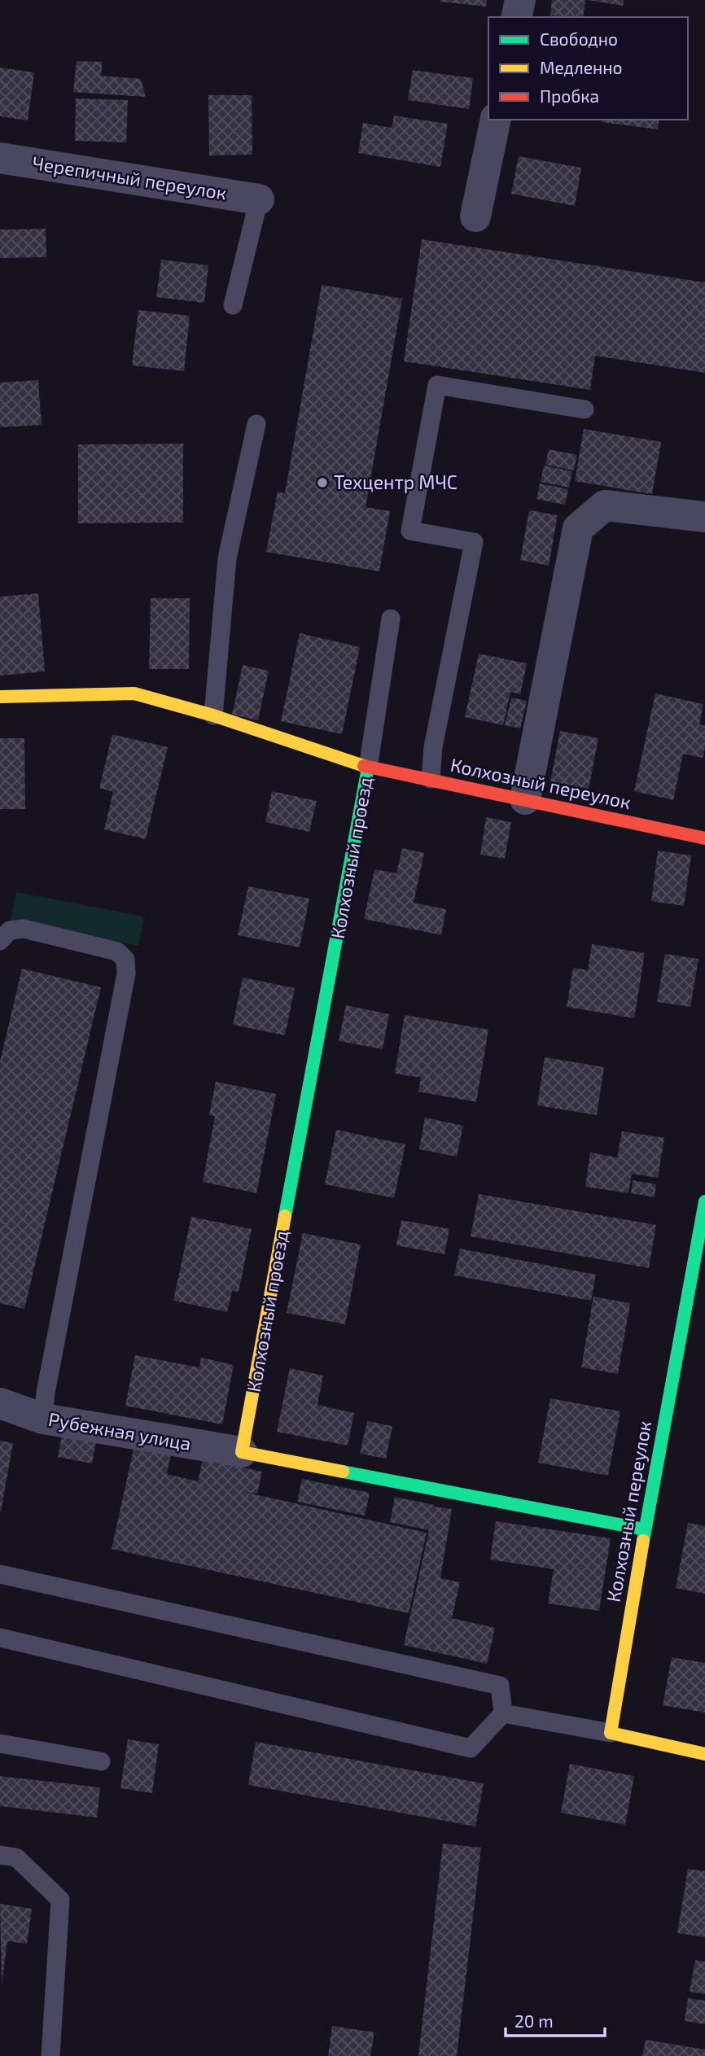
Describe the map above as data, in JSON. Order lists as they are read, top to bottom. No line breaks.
{"streets":{"street":["Черепичный переулок","Колхозный переулок","Колхозный проезд","Рубежная улица"]},"crossings":[["Колхозный переулок","Колхозный проезд"],["Колхозный проезд","Рубежная улица"]],"places":["Техцентр МЧС"],"legend":["Свободно","Медленно","Пробка"],"scale_bar":"20 m"}
